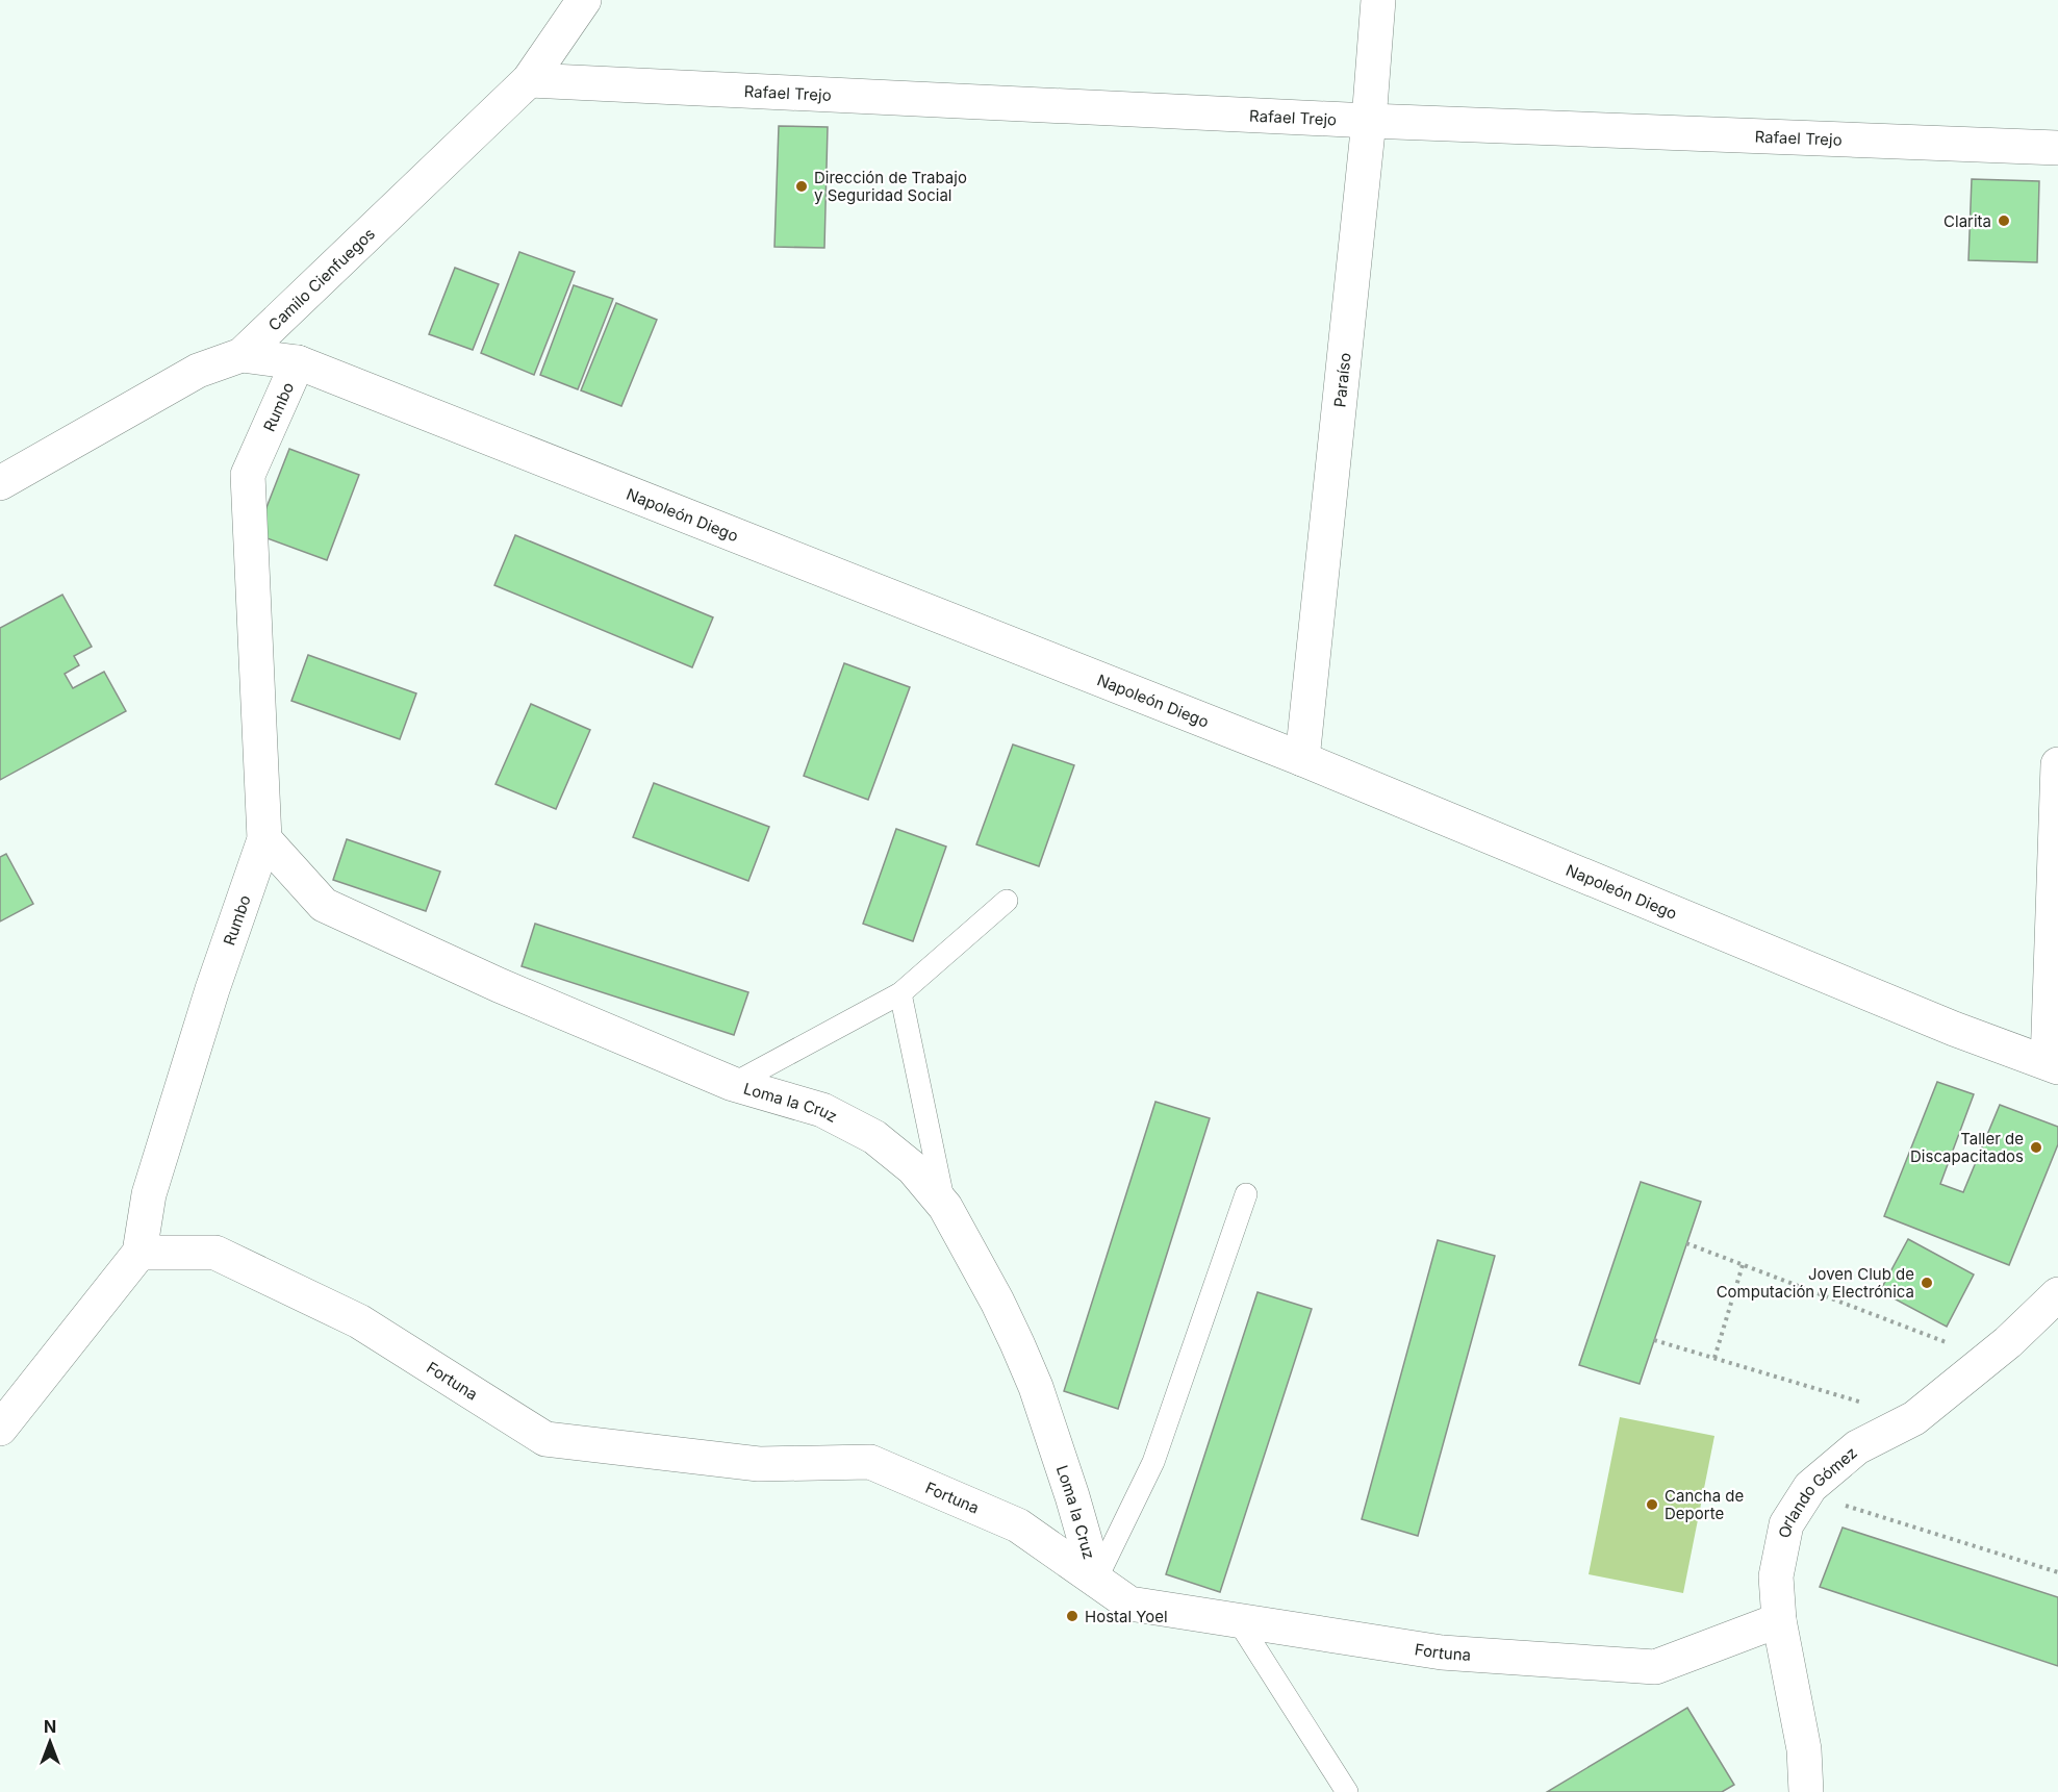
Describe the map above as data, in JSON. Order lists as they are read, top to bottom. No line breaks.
{"streets":{"street":["Rafael Trejo","Camilo Cienfuegos","Paraíso","Rumbo","Napoleón Diego","Loma la Cruz","Fortuna","Orlando Gómez"]},"crossings":[["Rafael Trejo","Camilo Cienfuegos"],["Rafael Trejo","Paraíso"],["Camilo Cienfuegos","Napoleón Diego"],["Paraíso","Napoleón Diego"],["Rumbo","Napoleón Diego"],["Rumbo","Loma la Cruz"],["Rumbo","Fortuna"],["Loma la Cruz","Fortuna"],["Fortuna","Orlando Gómez"]],"places":["Dirección de Trabajo y Seguridad Social","Clarita","Taller de Discapacitados","Joven Club de Computación y Electrónica","Cancha de Deporte","Hostal Yoel"],"north":"top"}
